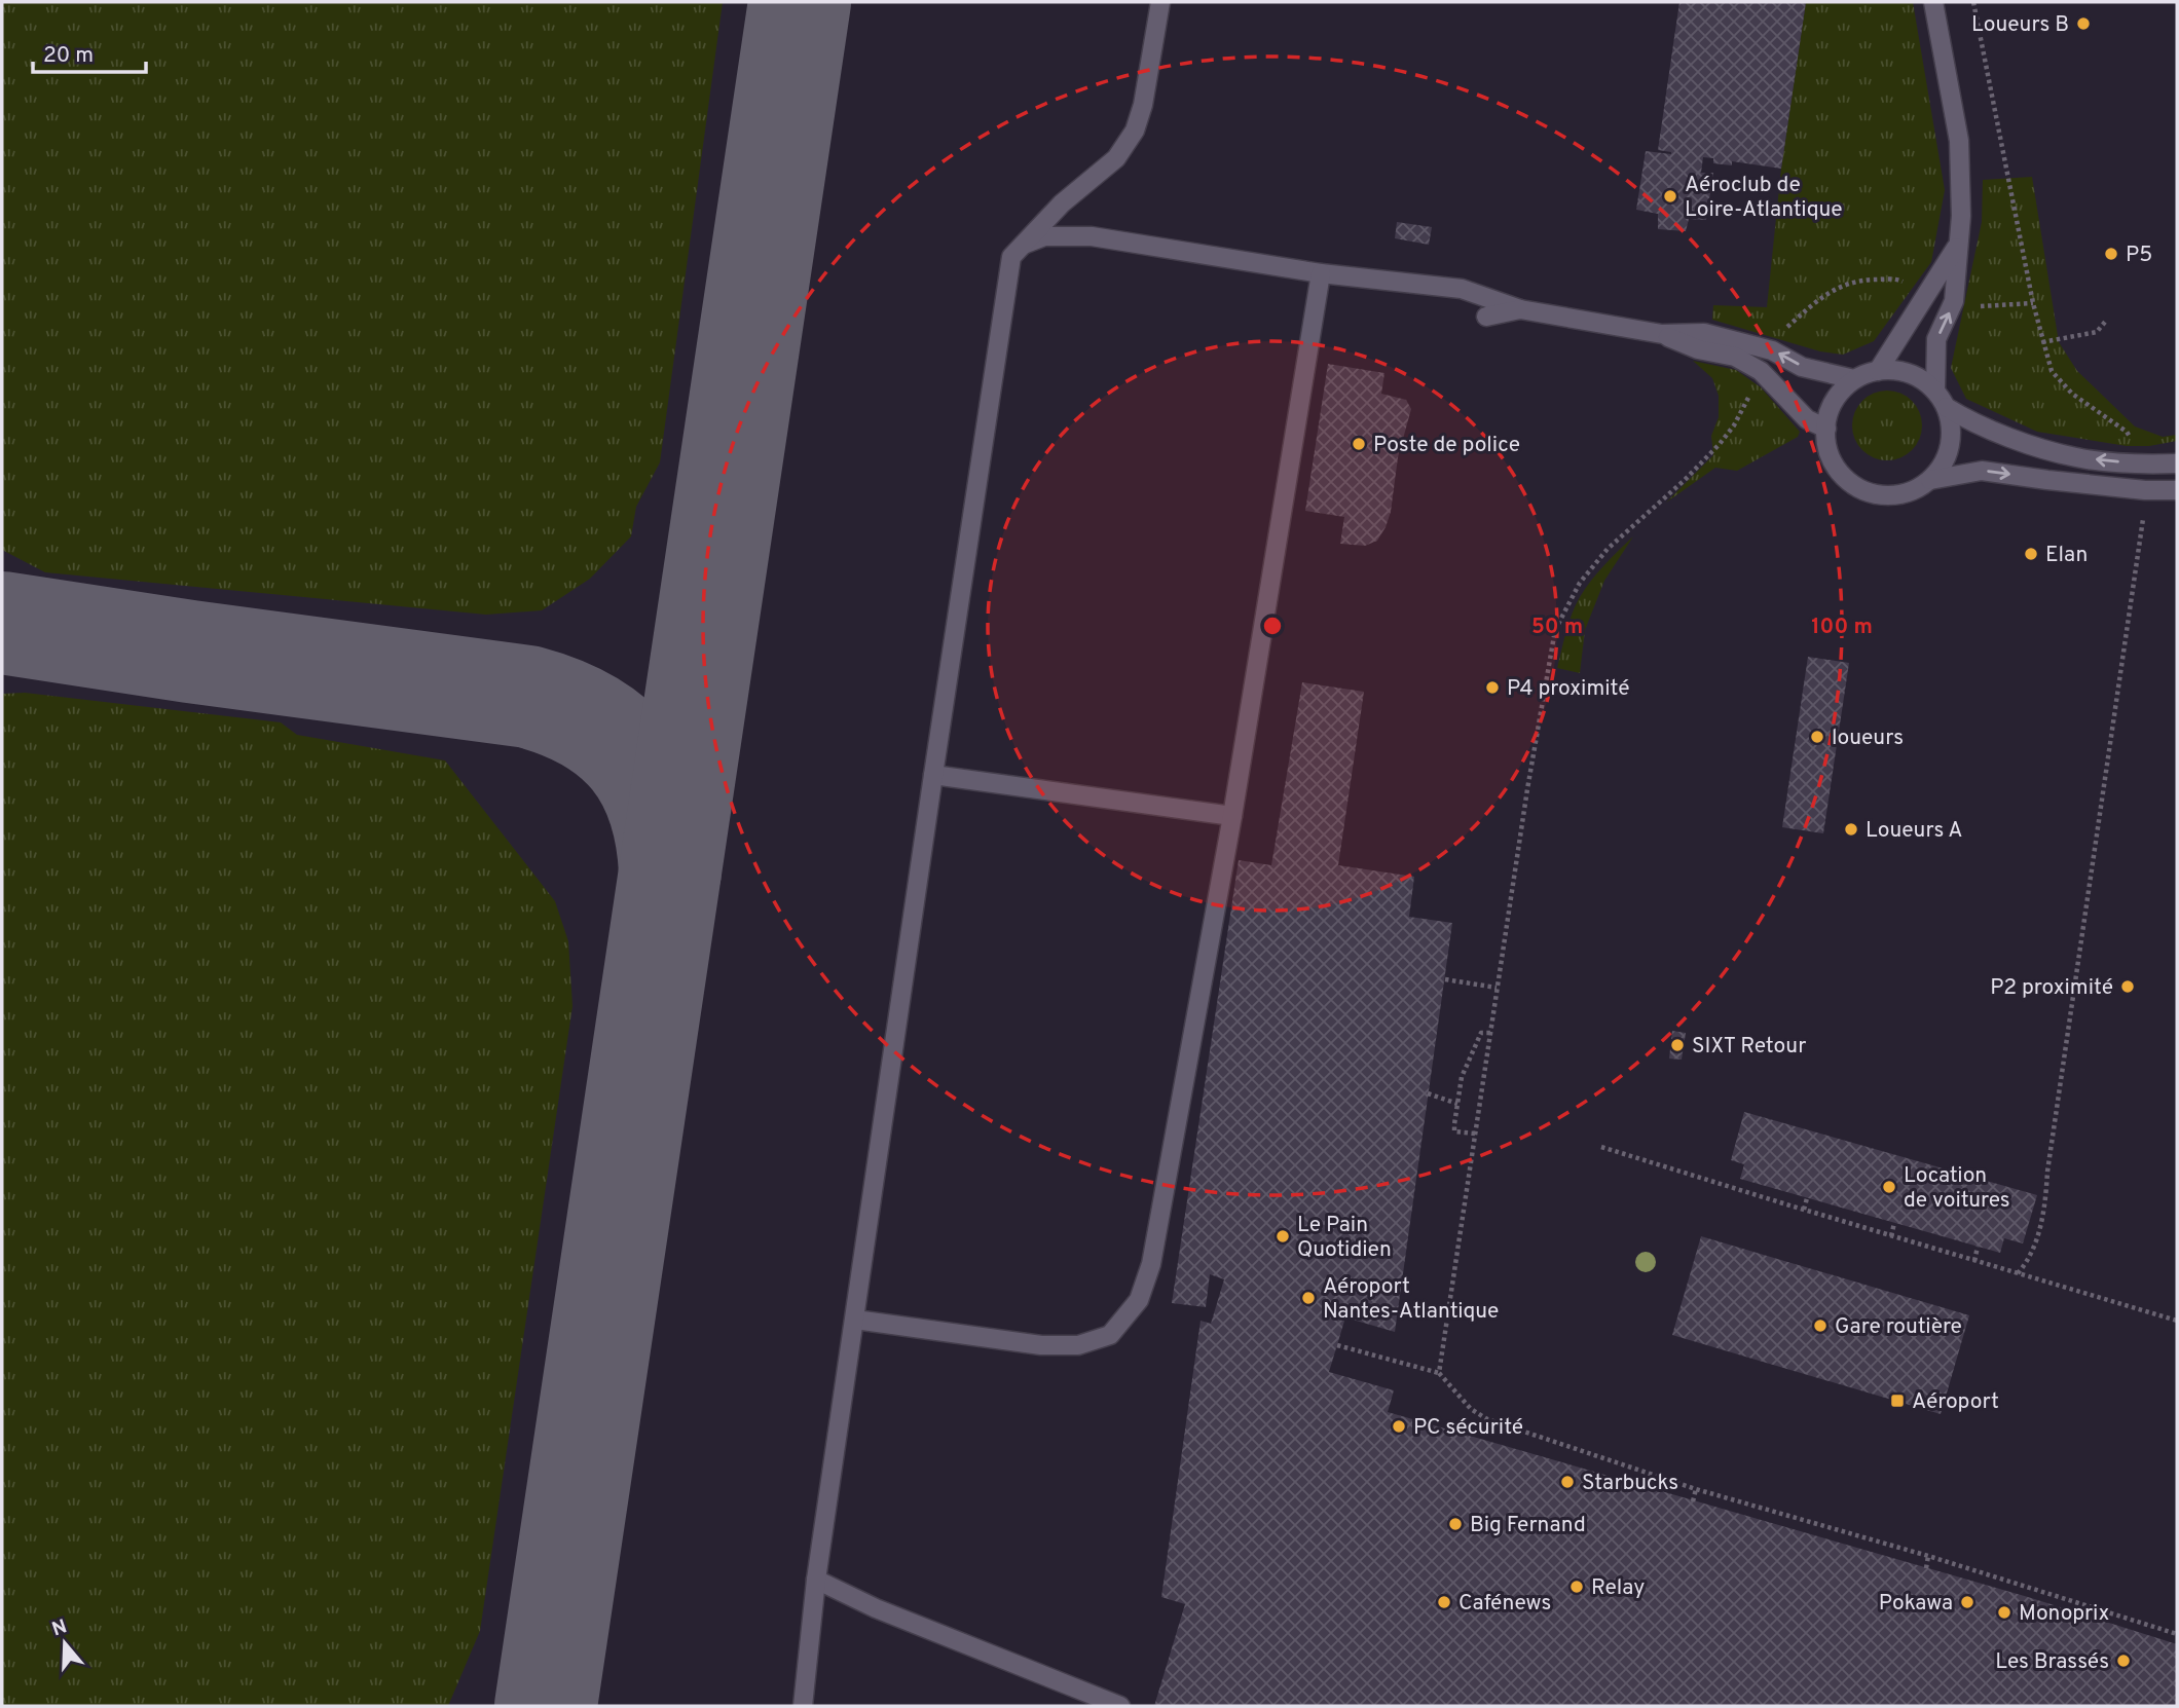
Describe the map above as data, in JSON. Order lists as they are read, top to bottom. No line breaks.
{"places":{"other":["Loueurs B","Aéroclub de Loire-Atlantique","P5","Poste de police","Elan","P4 proximité","loueurs","Loueurs A","P2 proximité","SIXT Retour","Location de voitures","Le Pain Quotidien","Aéroport Nantes-Atlantique","Gare routière","PC sécurité","Starbucks","Big Fernand","Relay","Cafénews","Pokawa","Monoprix","Les Brassés"],"transit":["Aéroport"]},"scale_bar":"20 m","north":"top","rings":["50 m","100 m"]}
